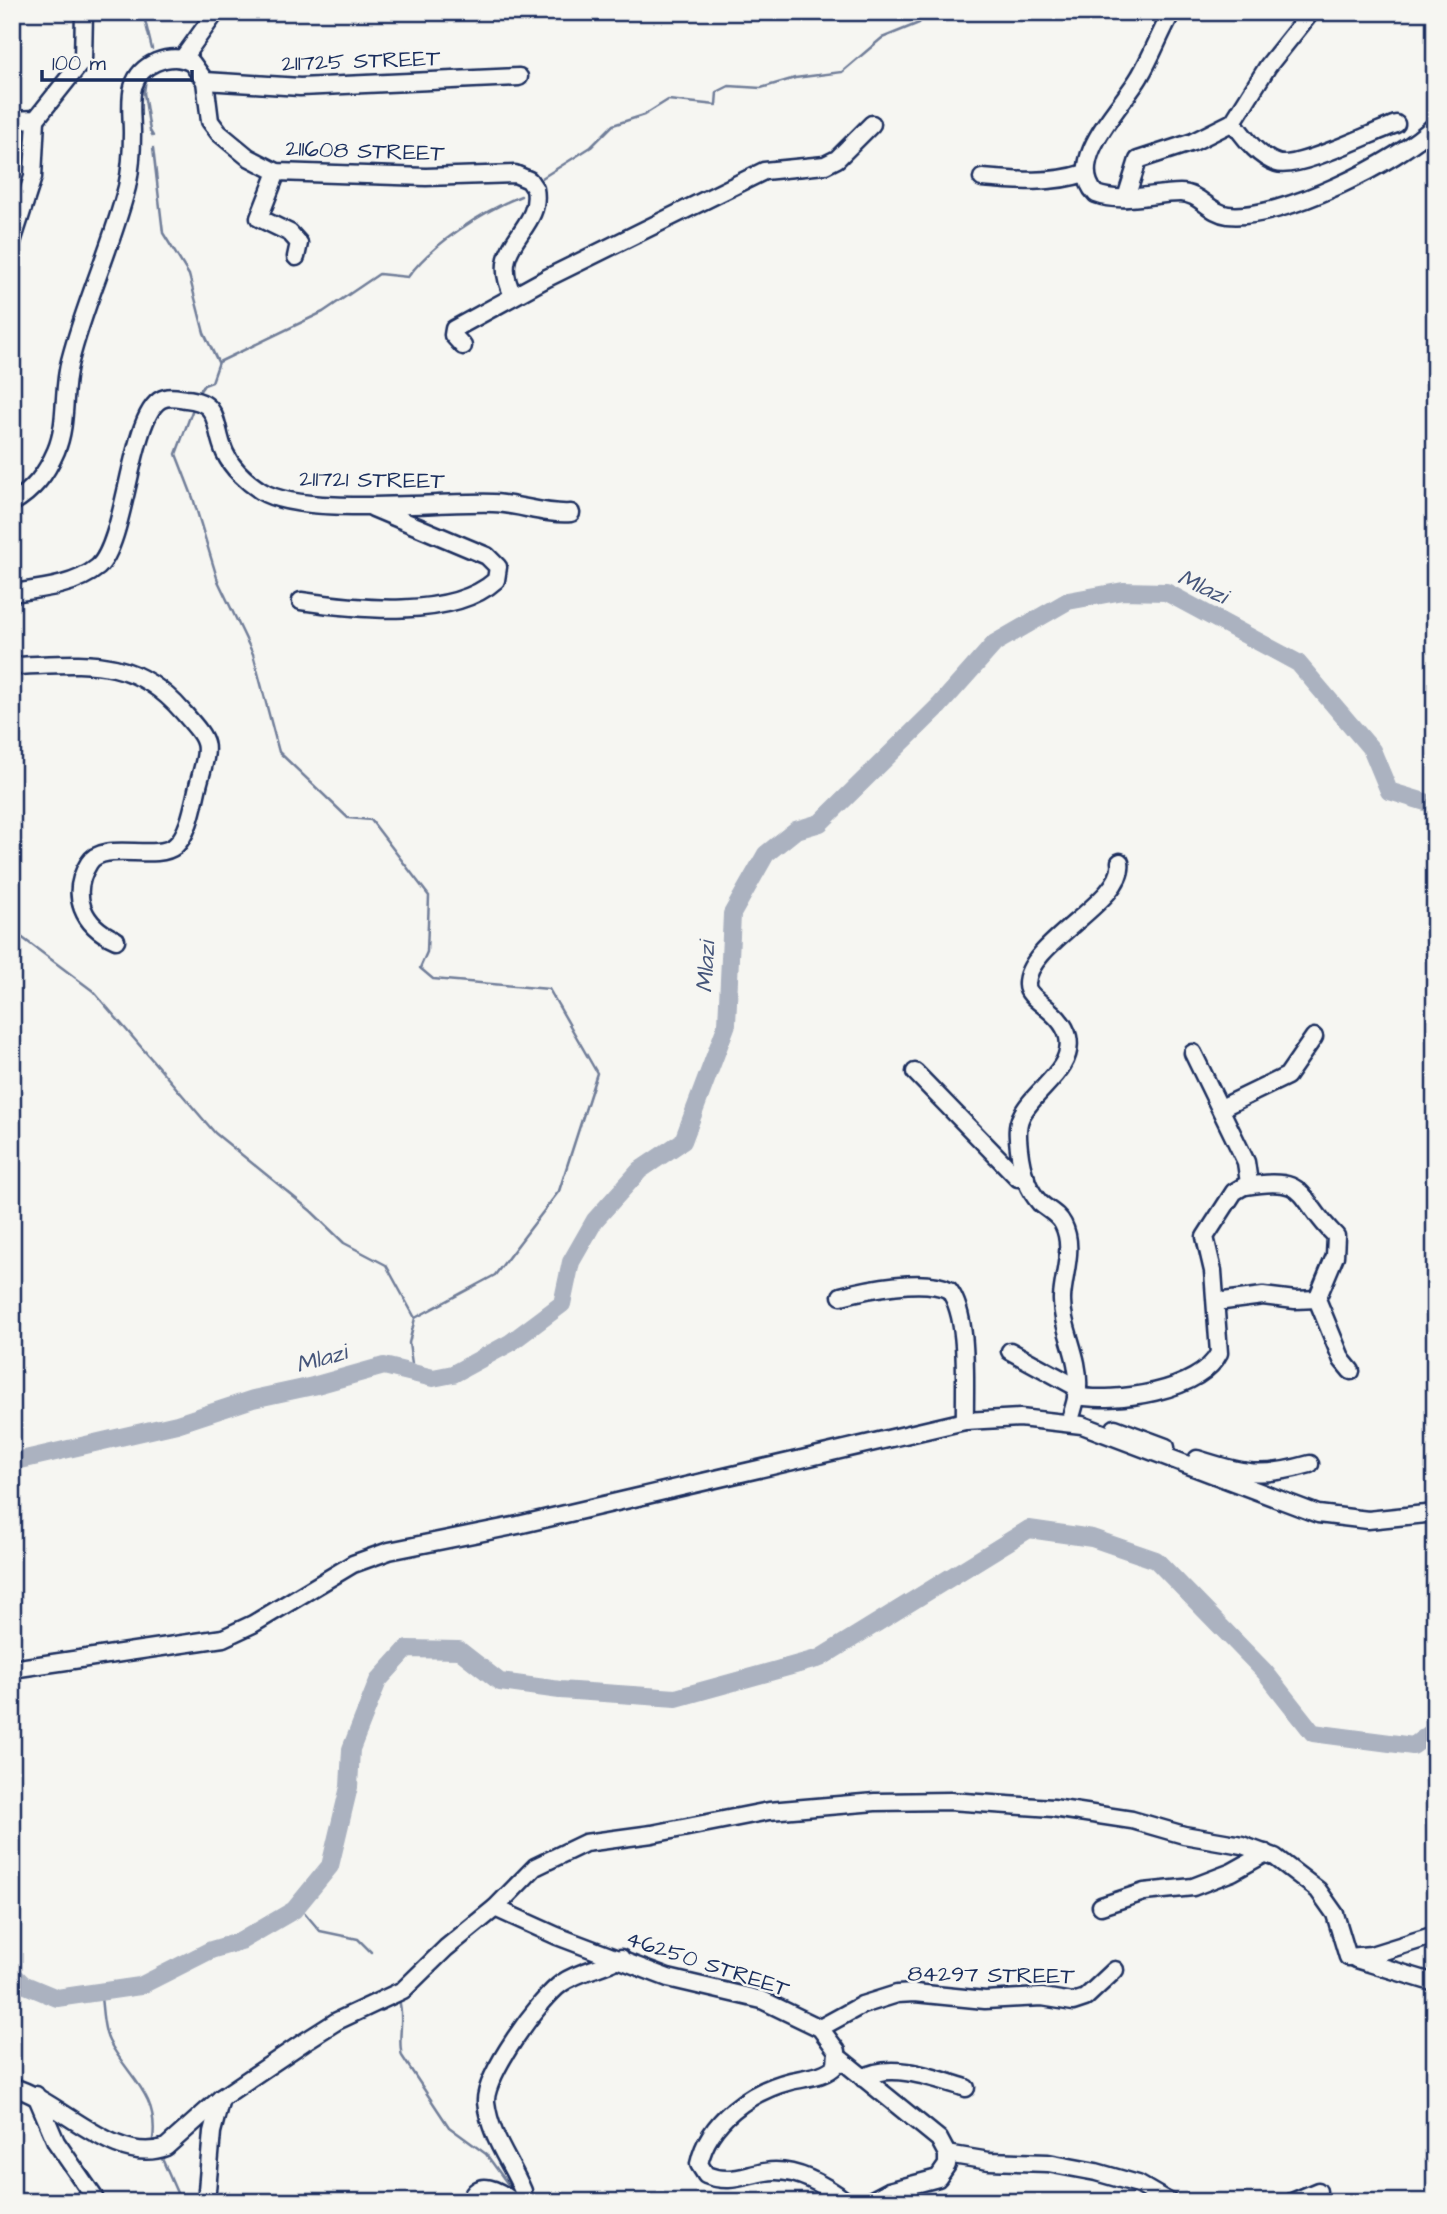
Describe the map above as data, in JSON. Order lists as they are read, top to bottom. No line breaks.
{"streets":{"street":["211725 STREET","211608 STREET","211721 STREET","46250 STREET","84297 STREET"]},"crossings":[["211725 STREET","211608 STREET"],["46250 STREET","84297 STREET"]],"water":["Mlazi"],"scale_bar":"100 m"}
